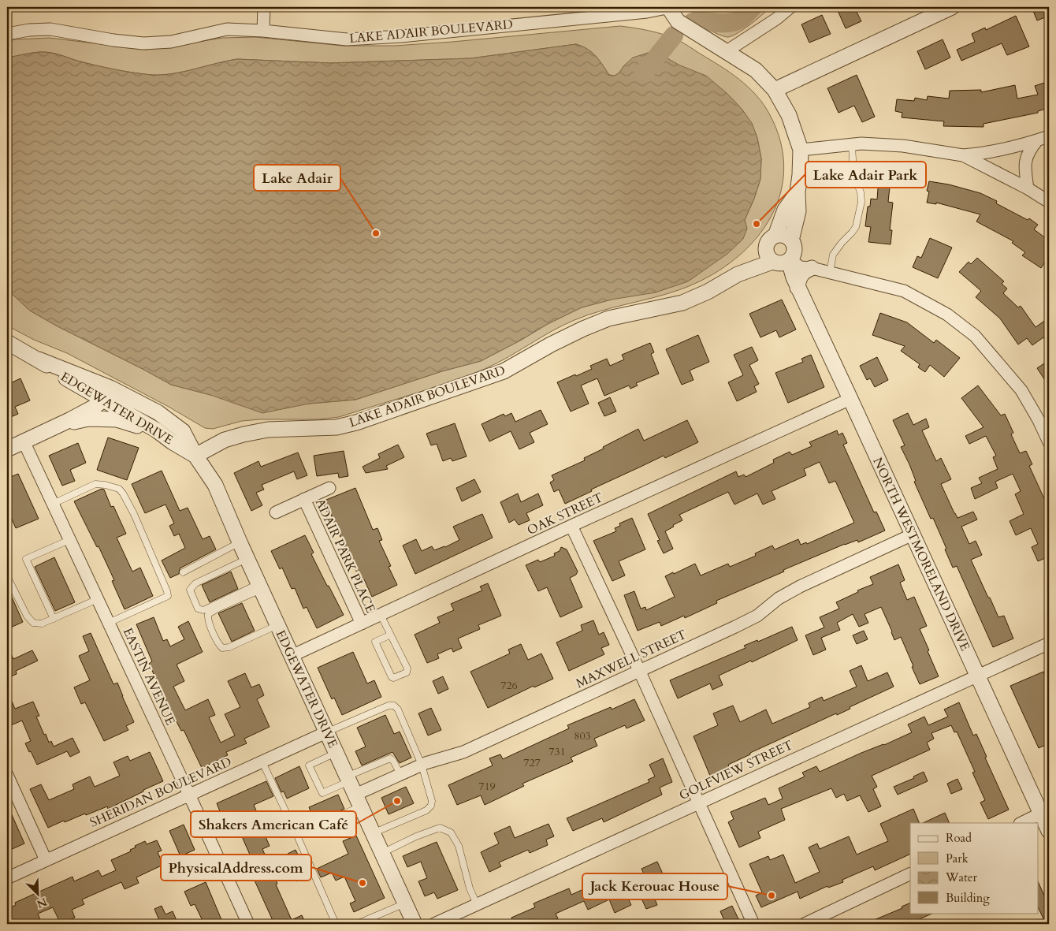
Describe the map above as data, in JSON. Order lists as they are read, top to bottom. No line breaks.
{"streets":{"street":["LAKE ADAIR BOULEVARD","EDGEWATER DRIVE","OAK STREET","NORTH WESTMORELAND DRIVE","ADAIR PARK PLACE","MAXWELL STREET","EASTIN AVENUE","GOLFVIEW STREET","SHERIDAN BOULEVARD"]},"crossings":[["LAKE ADAIR BOULEVARD","EDGEWATER DRIVE"],["LAKE ADAIR BOULEVARD","NORTH WESTMORELAND DRIVE"],["EDGEWATER DRIVE","OAK STREET"],["EDGEWATER DRIVE","MAXWELL STREET"],["EDGEWATER DRIVE","SHERIDAN BOULEVARD"],["OAK STREET","NORTH WESTMORELAND DRIVE"],["OAK STREET","ADAIR PARK PLACE"],["NORTH WESTMORELAND DRIVE","MAXWELL STREET"],["NORTH WESTMORELAND DRIVE","GOLFVIEW STREET"],["EASTIN AVENUE","SHERIDAN BOULEVARD"]],"places":["Lake Adair Park","Lake Adair","Shakers American Café","PhysicalAddress.com","Jack Kerouac House"],"house_numbers":["726","803","731","727","719"],"legend":["Road","Park","Water","Building"],"north":"bottom right"}
